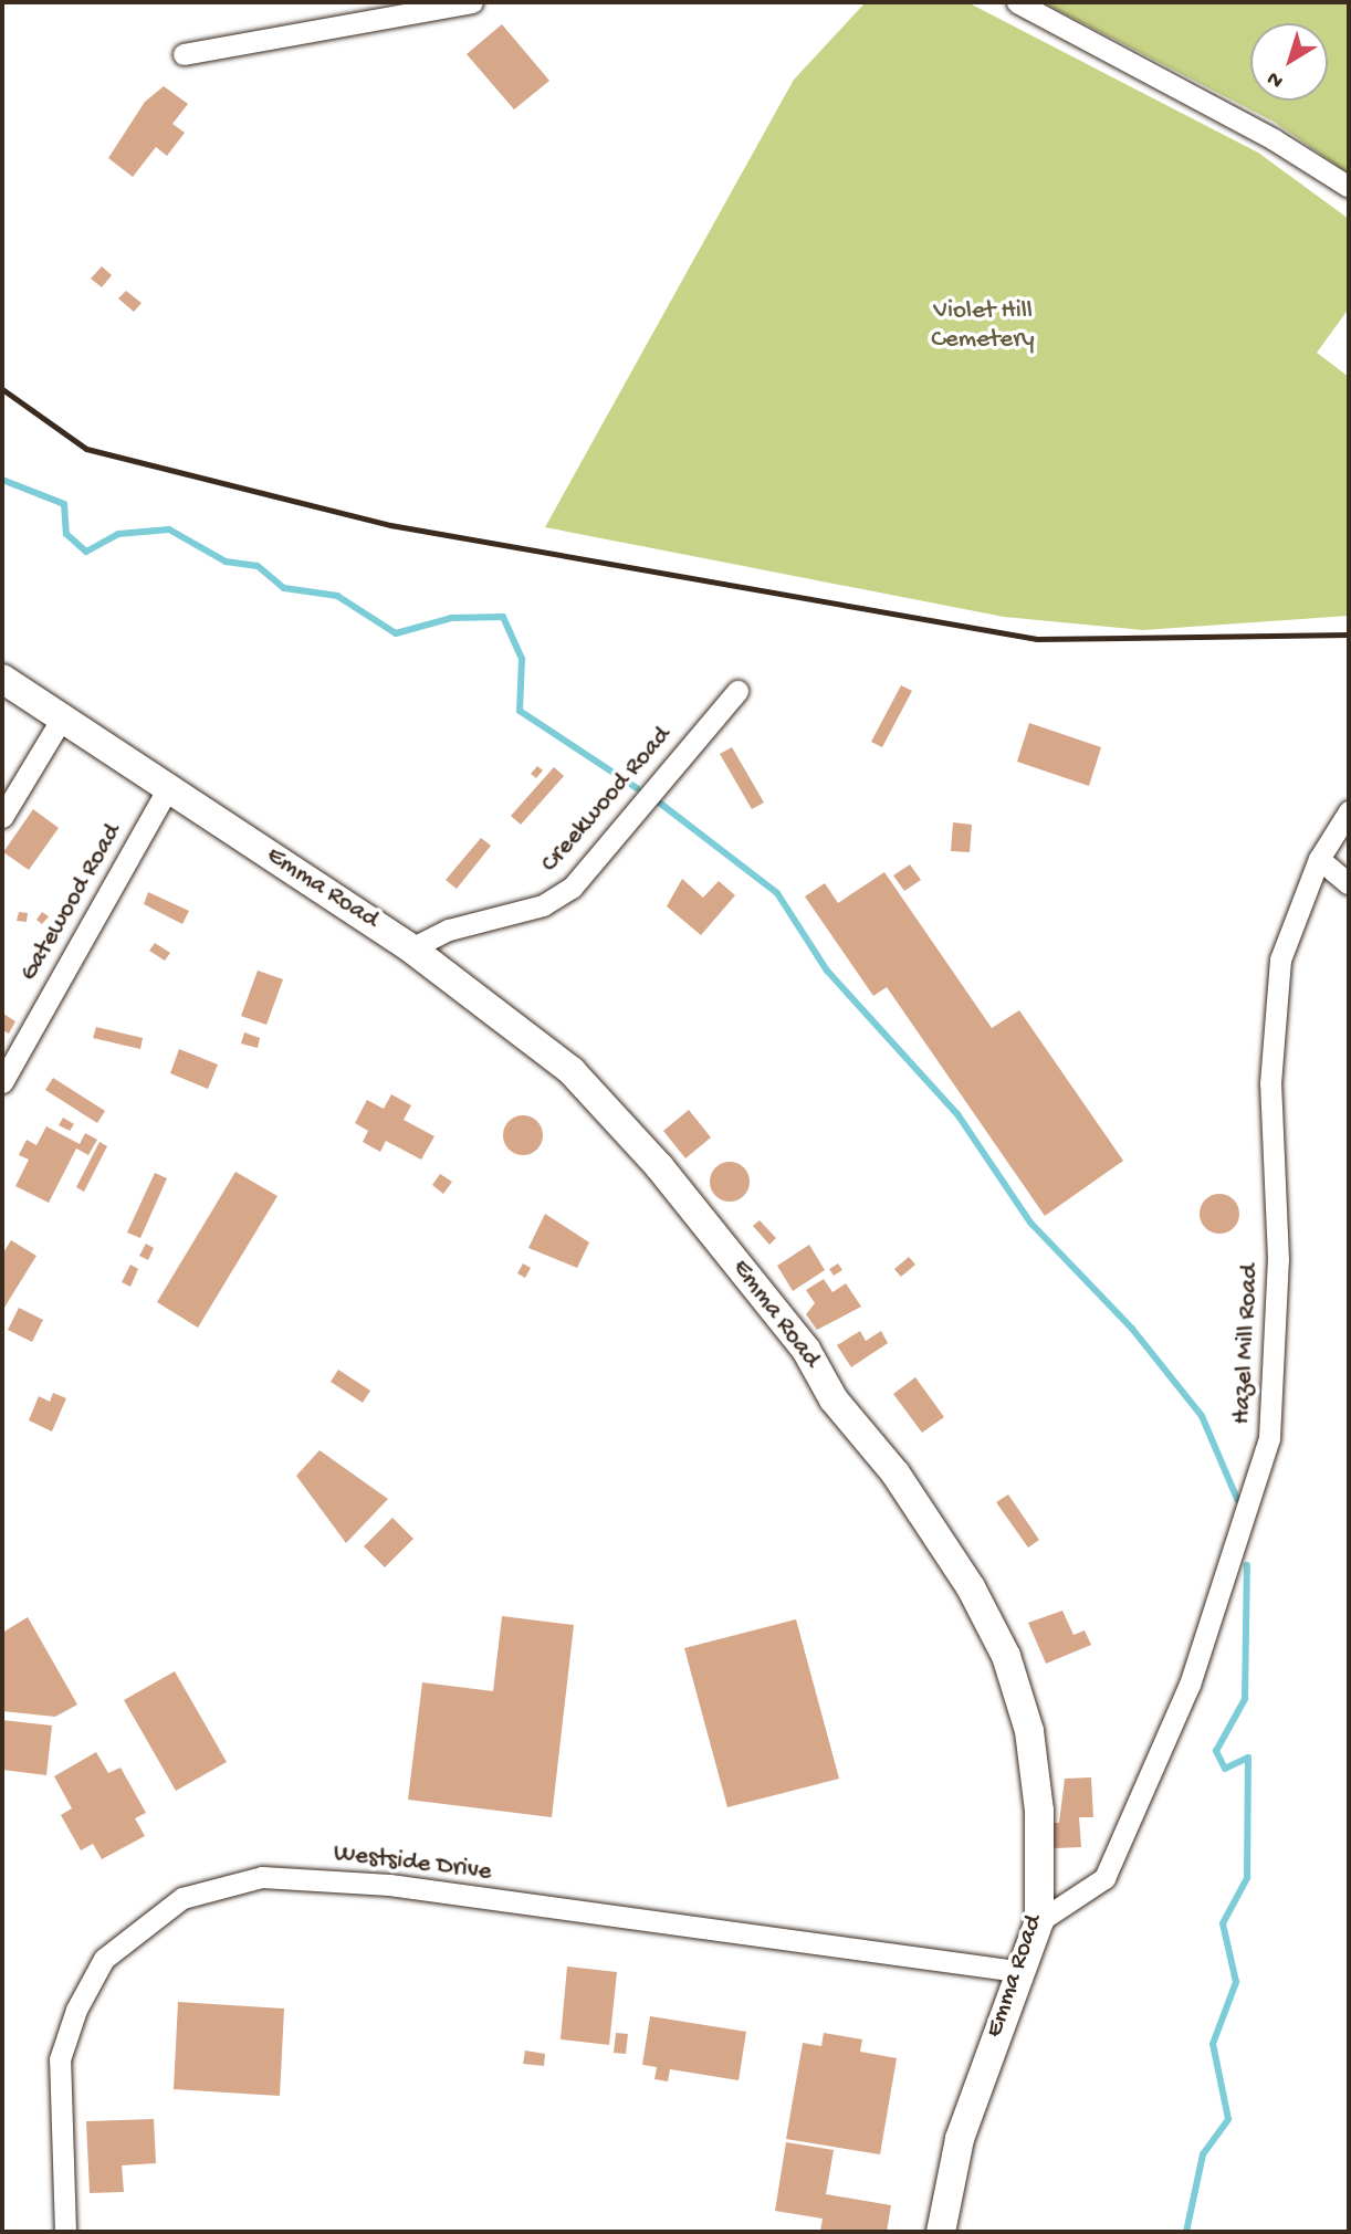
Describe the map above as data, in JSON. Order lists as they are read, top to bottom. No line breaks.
{"streets":{"street":["Creekwood Road","Emma Road","Gatewood Road","Hazel Mill Road","Westside Drive"]},"crossings":[["Creekwood Road","Emma Road"],["Emma Road","Gatewood Road"],["Emma Road","Hazel Mill Road"],["Emma Road","Westside Drive"]],"parks":["Violet Hill Cemetery"],"north":"bottom left"}
